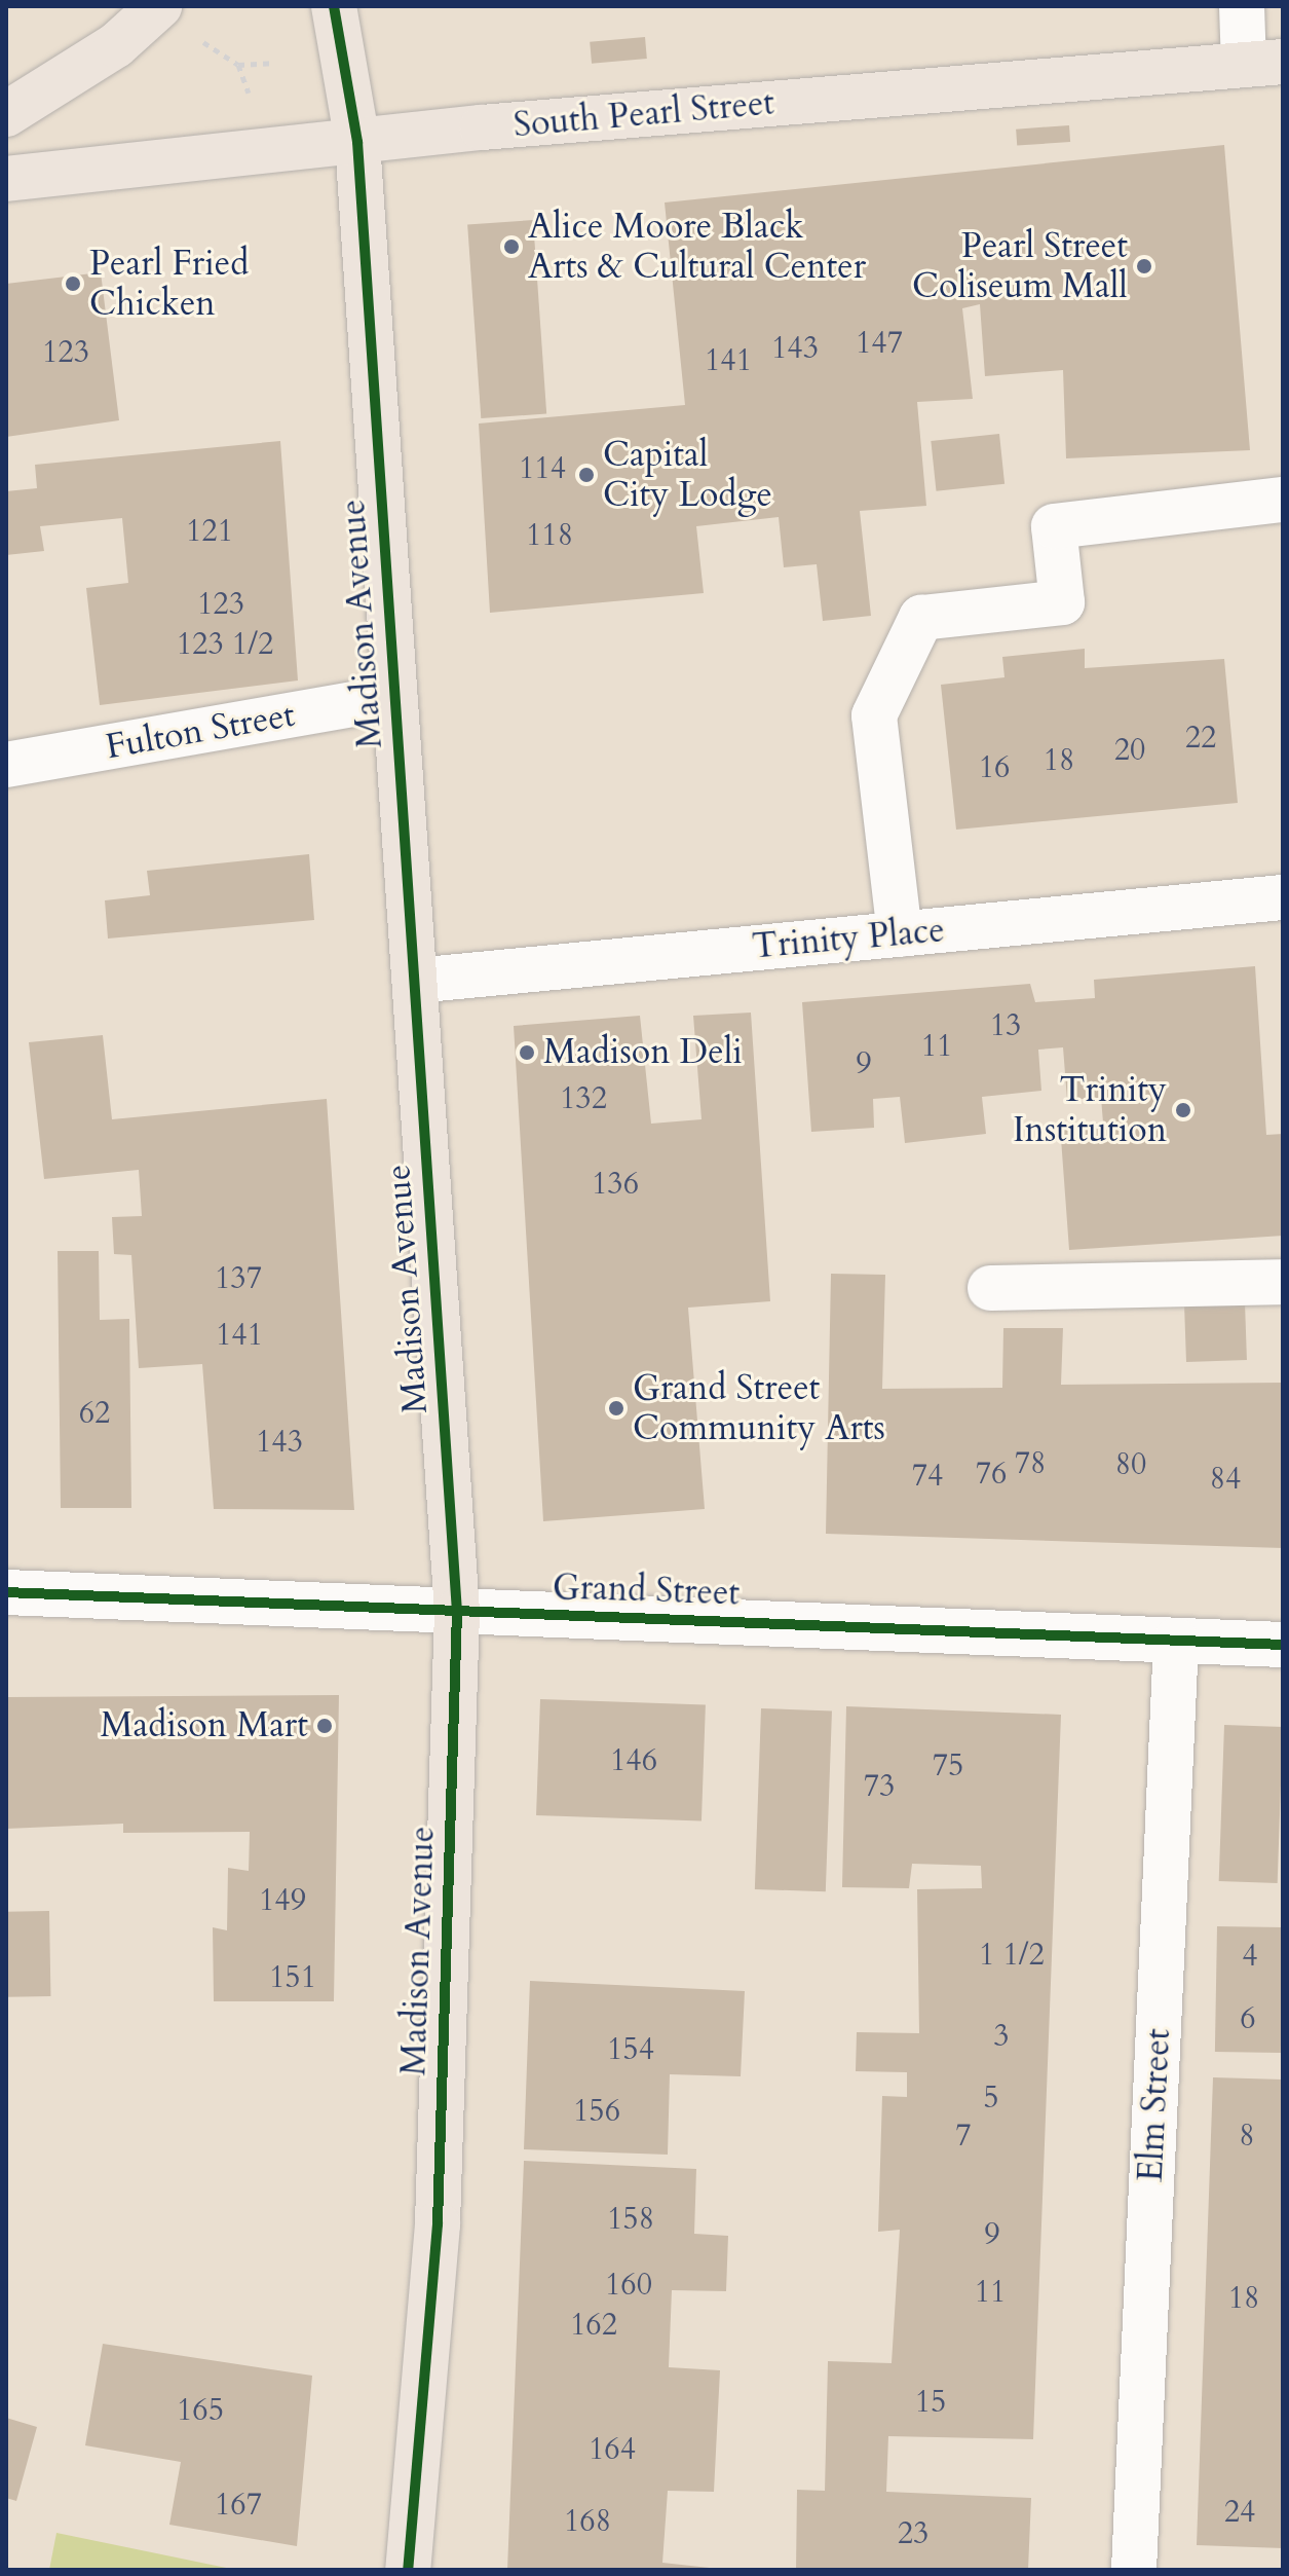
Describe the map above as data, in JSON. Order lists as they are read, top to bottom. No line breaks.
{"streets":{"main road":["South Pearl Street","Madison Avenue"],"street":["Fulton Street","Trinity Place","Grand Street","Elm Street"]},"crossings":[["South Pearl Street","Madison Avenue"],["Madison Avenue","Fulton Street"],["Madison Avenue","Trinity Place"],["Madison Avenue","Grand Street"],["Grand Street","Elm Street"]],"places":["Alice Moore Black Arts & Cultural Center","Pearl Street Coliseum Mall","Pearl Fried Chicken","Capital City Lodge","Madison Deli","Trinity Institution","Grand Street Community Arts","Madison Mart"],"house_numbers":["147","143","123","141","114","121","118","123","123 1/2","22","20","18","16","13","11","9","132","136","137","141","62","143","78","80","76","74","84","146","75","73","149","1 1/2","4","151","6","3","154","5","156","7","8","158","9","160","11","18","162","15","165","164","167","24","168","23"]}
